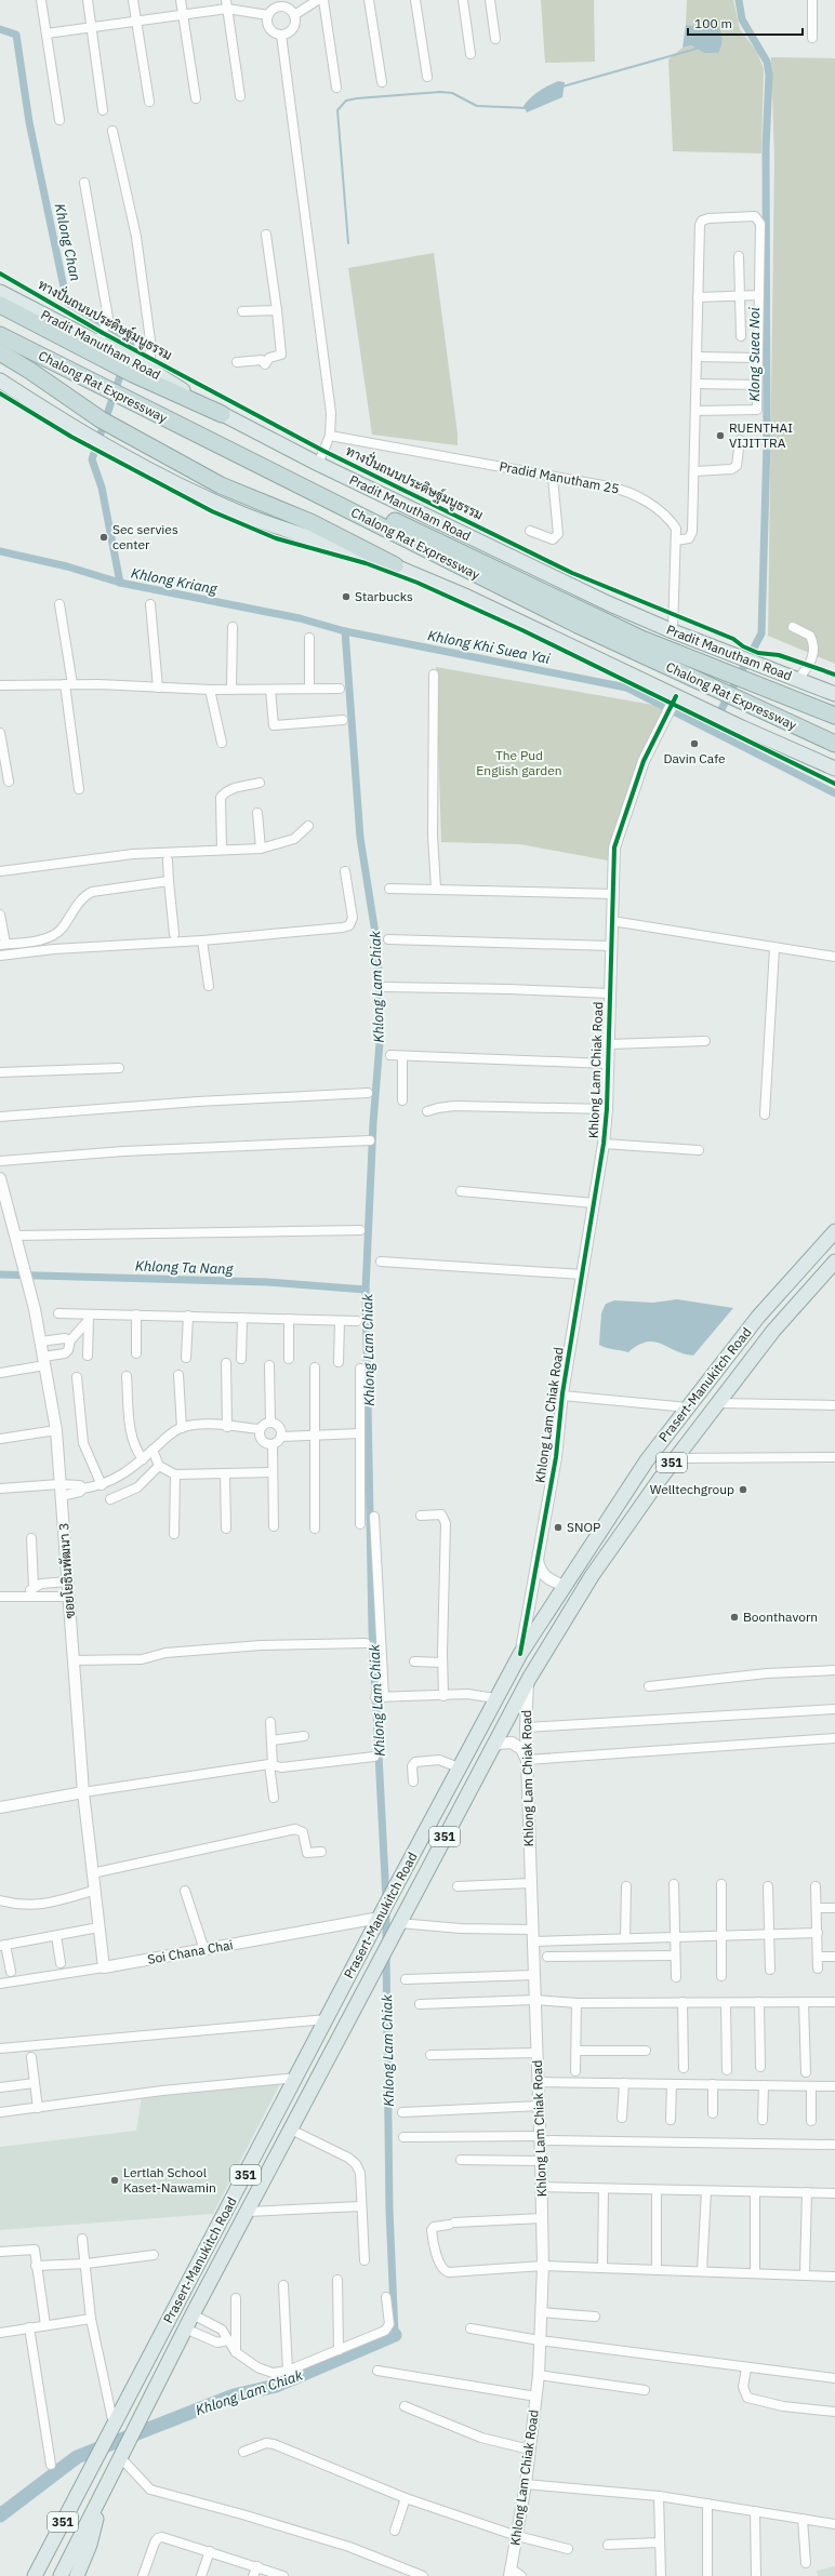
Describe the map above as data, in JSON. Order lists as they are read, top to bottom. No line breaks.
{"streets":{"highway":["Chalong Rat Expressway"],"main road":["Pradit Manutham Road","Prasert-Manukitch Road","351"],"street":["Pradid Manutham 25","Khlong Lam Chiak Road","ซอยโยธินพัฒนา 3","Soi Chana Chai"],"cycle path":["ทางปั่นถนนประดิษฐ์มนูธรรม"]},"crossings":[["Pradit Manutham Road","Pradid Manutham 25"],["Khlong Lam Chiak Road","Prasert-Manukitch Road"],["Prasert-Manukitch Road","Soi Chana Chai"],["ซอยโยธินพัฒนา 3","Soi Chana Chai"]],"water":["Khlong Chan","Klong Suea Noi","Khlong Kriang","Khlong Khi Suea Yai","Khlong Lam Chiak","Khlong Ta Nang"],"parks":["The Pud English garden"],"places":["RUENTHAI VIJITTRA","Sec servies center","Starbucks","Davin Cafe","Welltechgroup","SNOP","Boonthavorn","Lertlah School Kaset-Nawamin"],"scale_bar":"100 m"}
